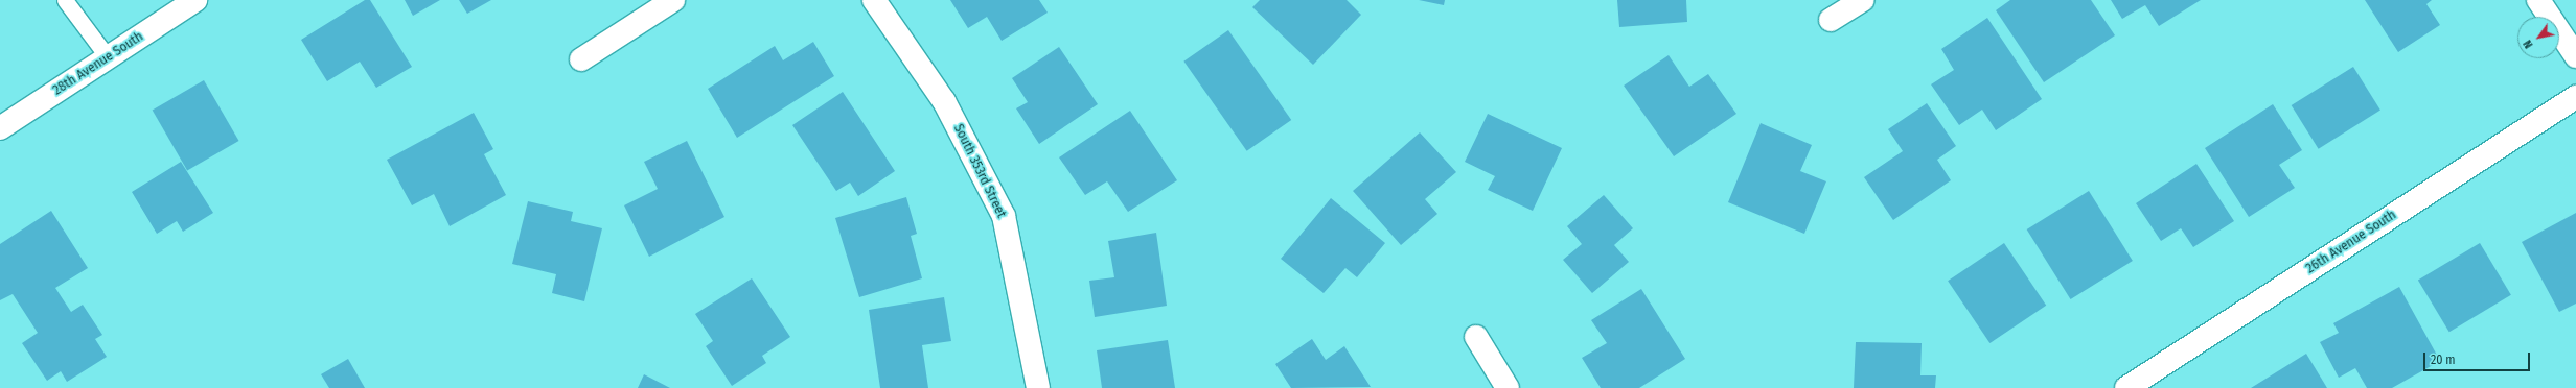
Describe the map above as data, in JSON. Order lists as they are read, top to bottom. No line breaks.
{"streets":{"street":["28th Avenue South","South 353rd Street","26th Avenue South"]},"scale_bar":"20 m","north":"bottom left"}
